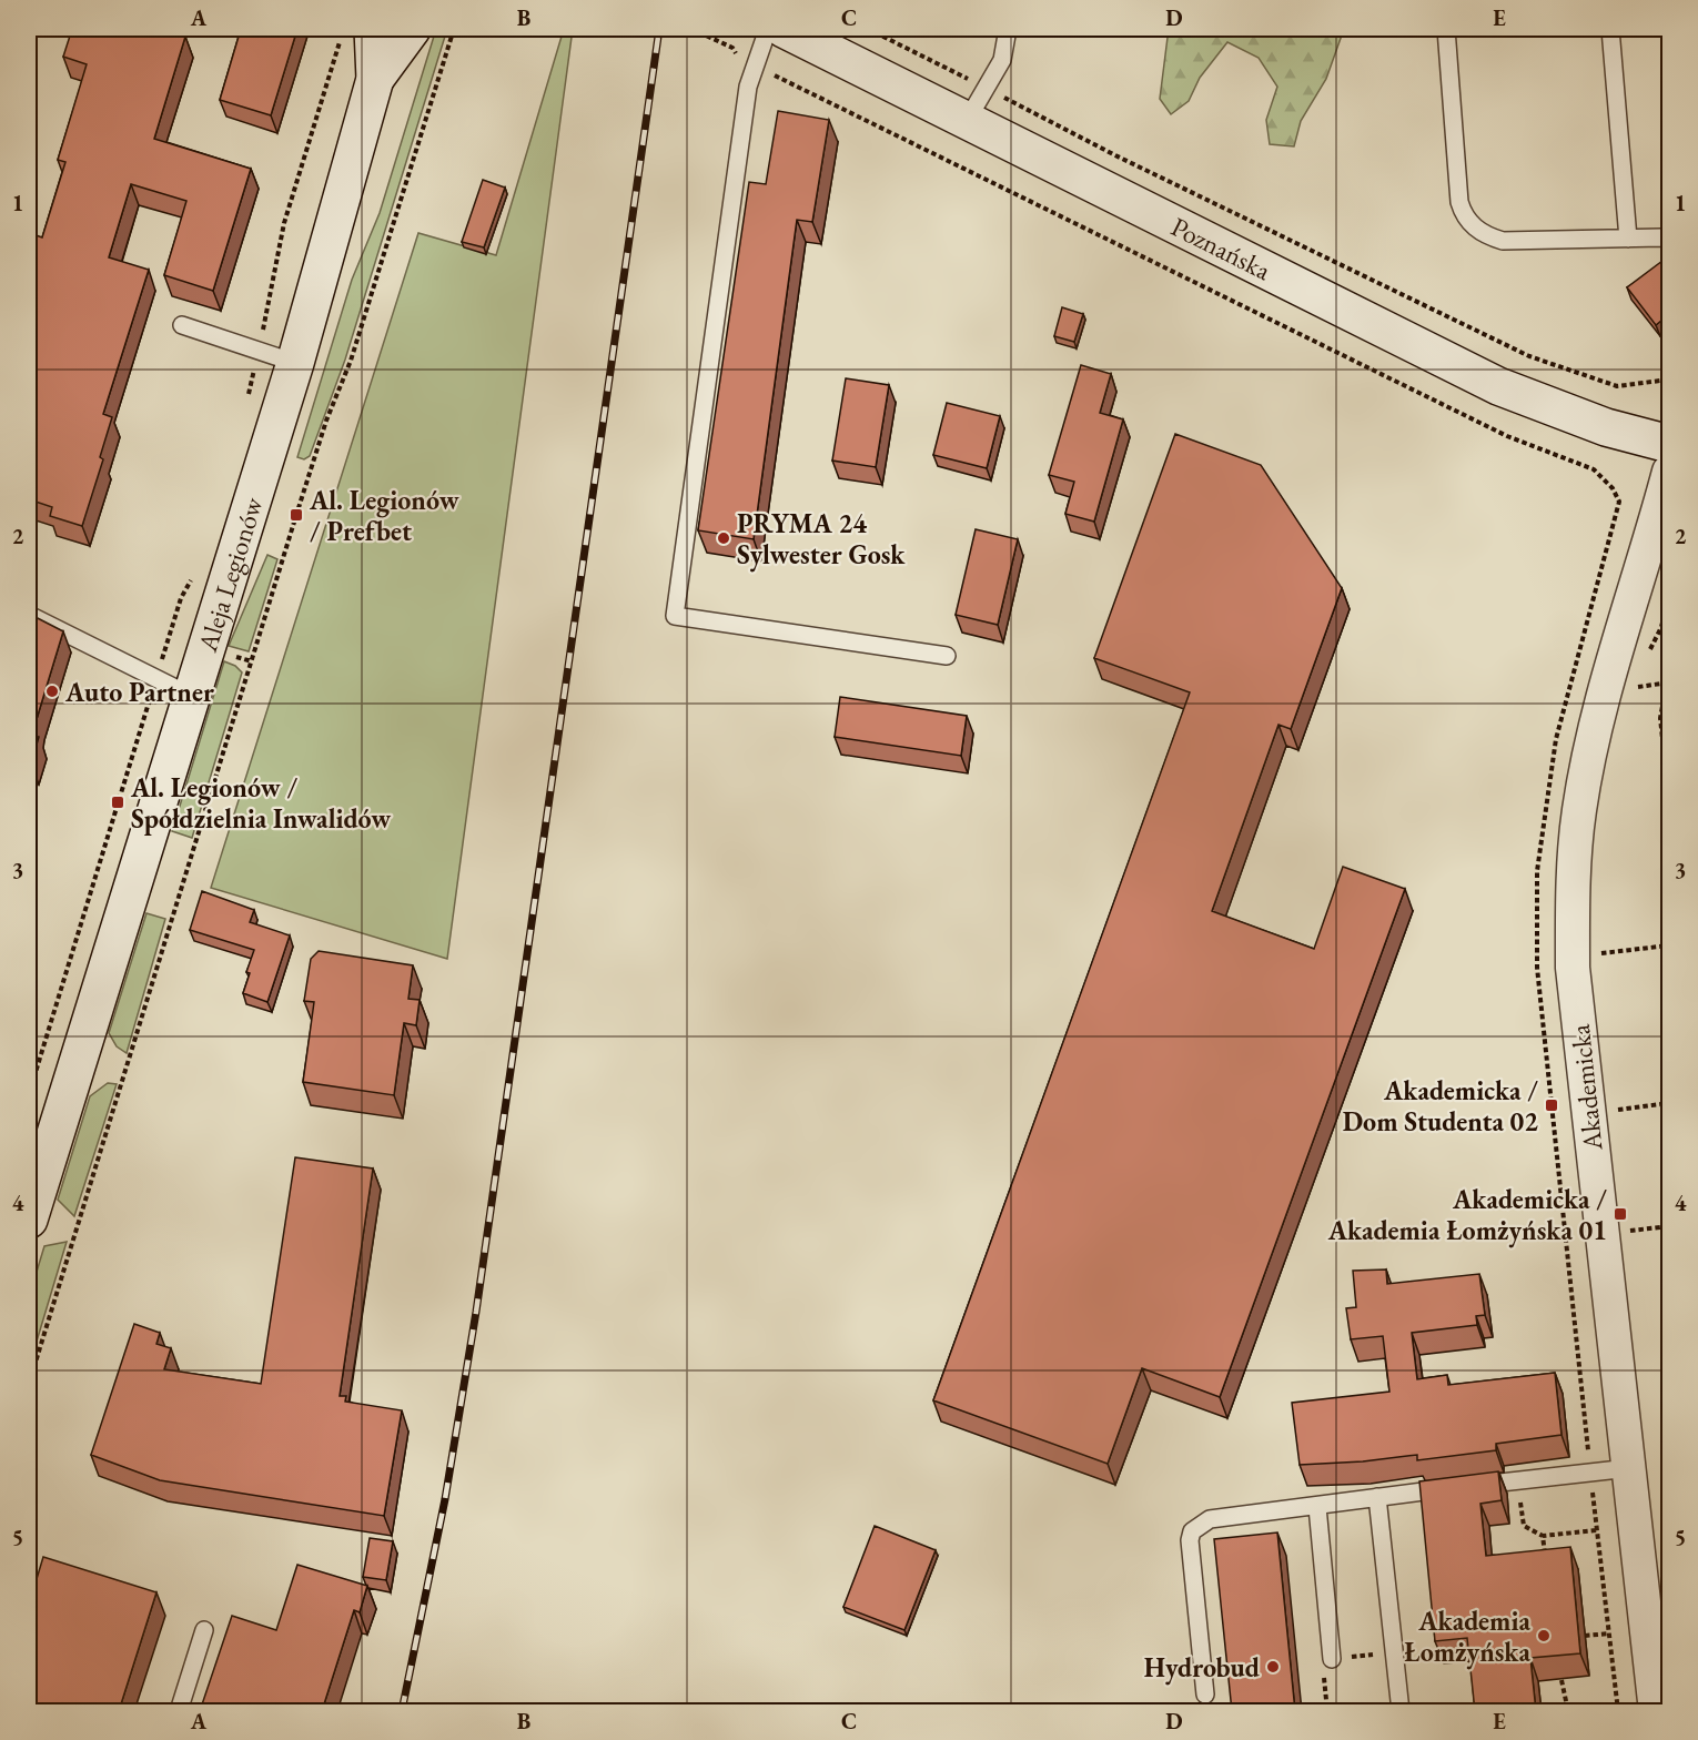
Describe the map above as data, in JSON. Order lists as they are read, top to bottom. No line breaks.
{"streets":{"main road":["Poznańska","Aleja Legionów"],"street":["Akademicka"]},"places":{"transit":["Al. Legionów / Prefbet","Al. Legionów / Spółdzielnia Inwalidów","Akademicka / Dom Studenta 02","Akademicka / Akademia Łomżyńska 01"],"other":["PRYMA 24 Sylwester Gosk","Auto Partner","Akademia Łomżyńska","Hydrobud"]},"grid":{"columns":["A","B","C","D","E"],"rows":["1","2","3","4","5"]}}
